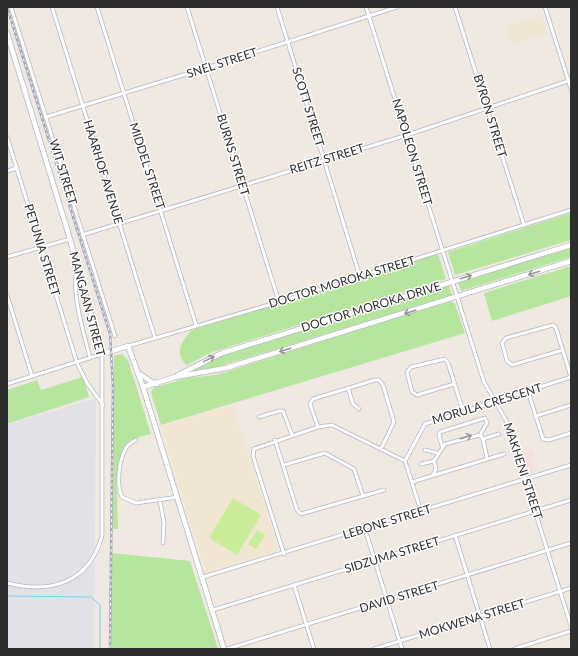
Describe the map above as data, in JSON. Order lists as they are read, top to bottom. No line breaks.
{"streets":{"street":["SNEL STREET","SCOTT STREET","BYRON STREET","NAPOLEON STREET","BURNS STREET","REITZ STREET","MIDDEL STREET","WIT STREET","HAARHOF AVENUE","PETUNIA STREET","DOCTOR MOROKA STREET","MANGAAN STREET","DOCTOR MOROKA DRIVE","MORULA CRESCENT","MAKHENI STREET","LEBONE STREET","SIDZUMA STREET","DAVID STREET","MOKWENA STREET"]},"crossings":[["SNEL STREET","SCOTT STREET"],["SNEL STREET","NAPOLEON STREET"],["SNEL STREET","BURNS STREET"],["SNEL STREET","MIDDEL STREET"],["SNEL STREET","WIT STREET"],["SNEL STREET","HAARHOF AVENUE"],["SCOTT STREET","REITZ STREET"],["SCOTT STREET","DOCTOR MOROKA STREET"],["BYRON STREET","REITZ STREET"],["BYRON STREET","DOCTOR MOROKA STREET"],["NAPOLEON STREET","REITZ STREET"],["NAPOLEON STREET","DOCTOR MOROKA STREET"],["NAPOLEON STREET","DOCTOR MOROKA DRIVE"],["NAPOLEON STREET","MAKHENI STREET"],["BURNS STREET","REITZ STREET"],["BURNS STREET","DOCTOR MOROKA STREET"],["REITZ STREET","MIDDEL STREET"],["REITZ STREET","WIT STREET"],["REITZ STREET","HAARHOF AVENUE"],["MIDDEL STREET","DOCTOR MOROKA STREET"],["HAARHOF AVENUE","DOCTOR MOROKA STREET"],["PETUNIA STREET","MANGAAN STREET"],["DOCTOR MOROKA STREET","MANGAAN STREET"],["DOCTOR MOROKA DRIVE","MAKHENI STREET"],["MORULA CRESCENT","MAKHENI STREET"],["MAKHENI STREET","LEBONE STREET"],["MAKHENI STREET","SIDZUMA STREET"],["MAKHENI STREET","DAVID STREET"],["MAKHENI STREET","MOKWENA STREET"]]}
